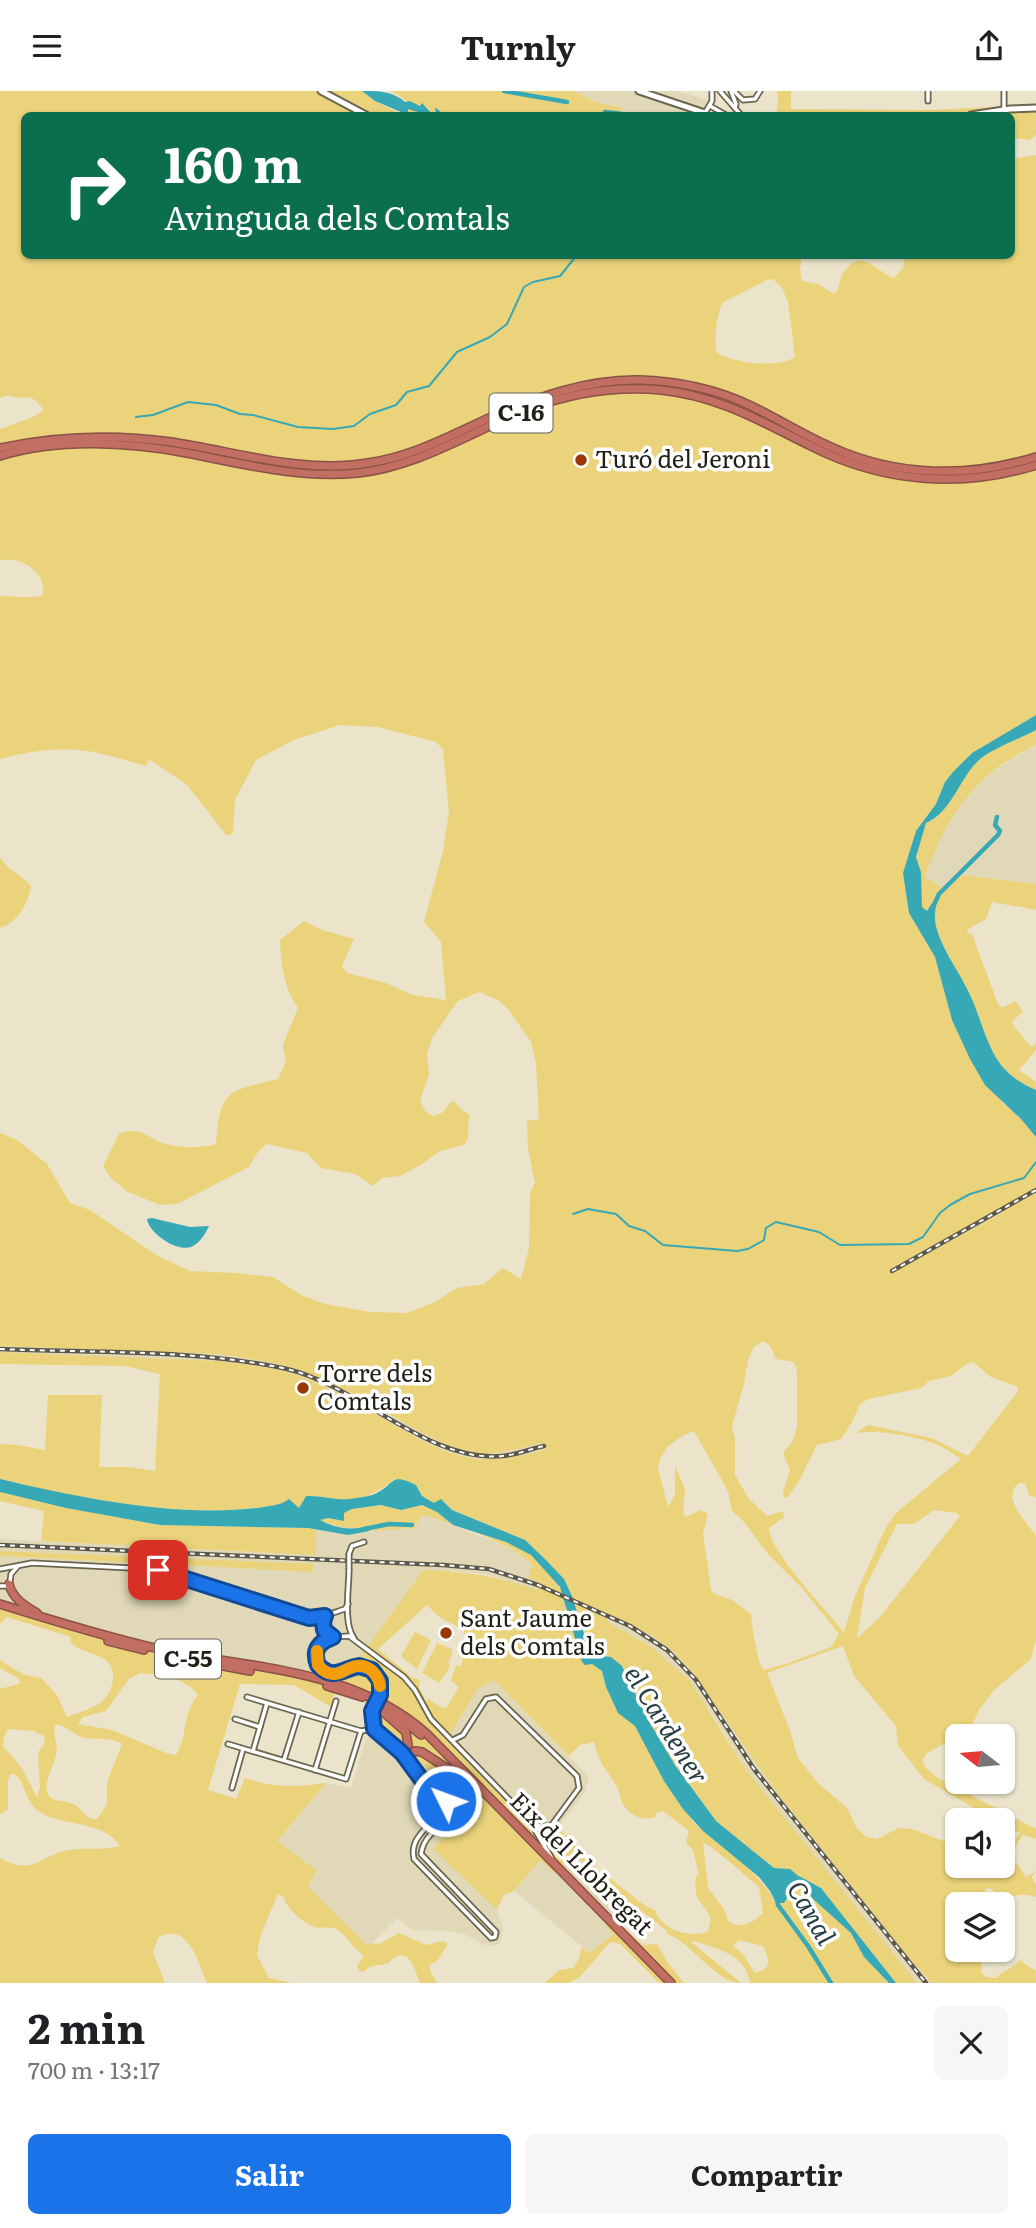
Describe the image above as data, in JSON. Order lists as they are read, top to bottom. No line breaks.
{"streets":{"highway":["C-16","C-55","Eix del Llobregat"]},"water":["el Cardener","Canal"],"places":["Turó del Jeroni","Torre dels Comtals","Sant Jaume dels Comtals"],"north":"left","page":{"header":"Turnly","turn":["160 m","Avinguda dels Comtals"],"heading":["2 min","700 m · 13:17"],"buttons":["Salir","Compartir"]}}
